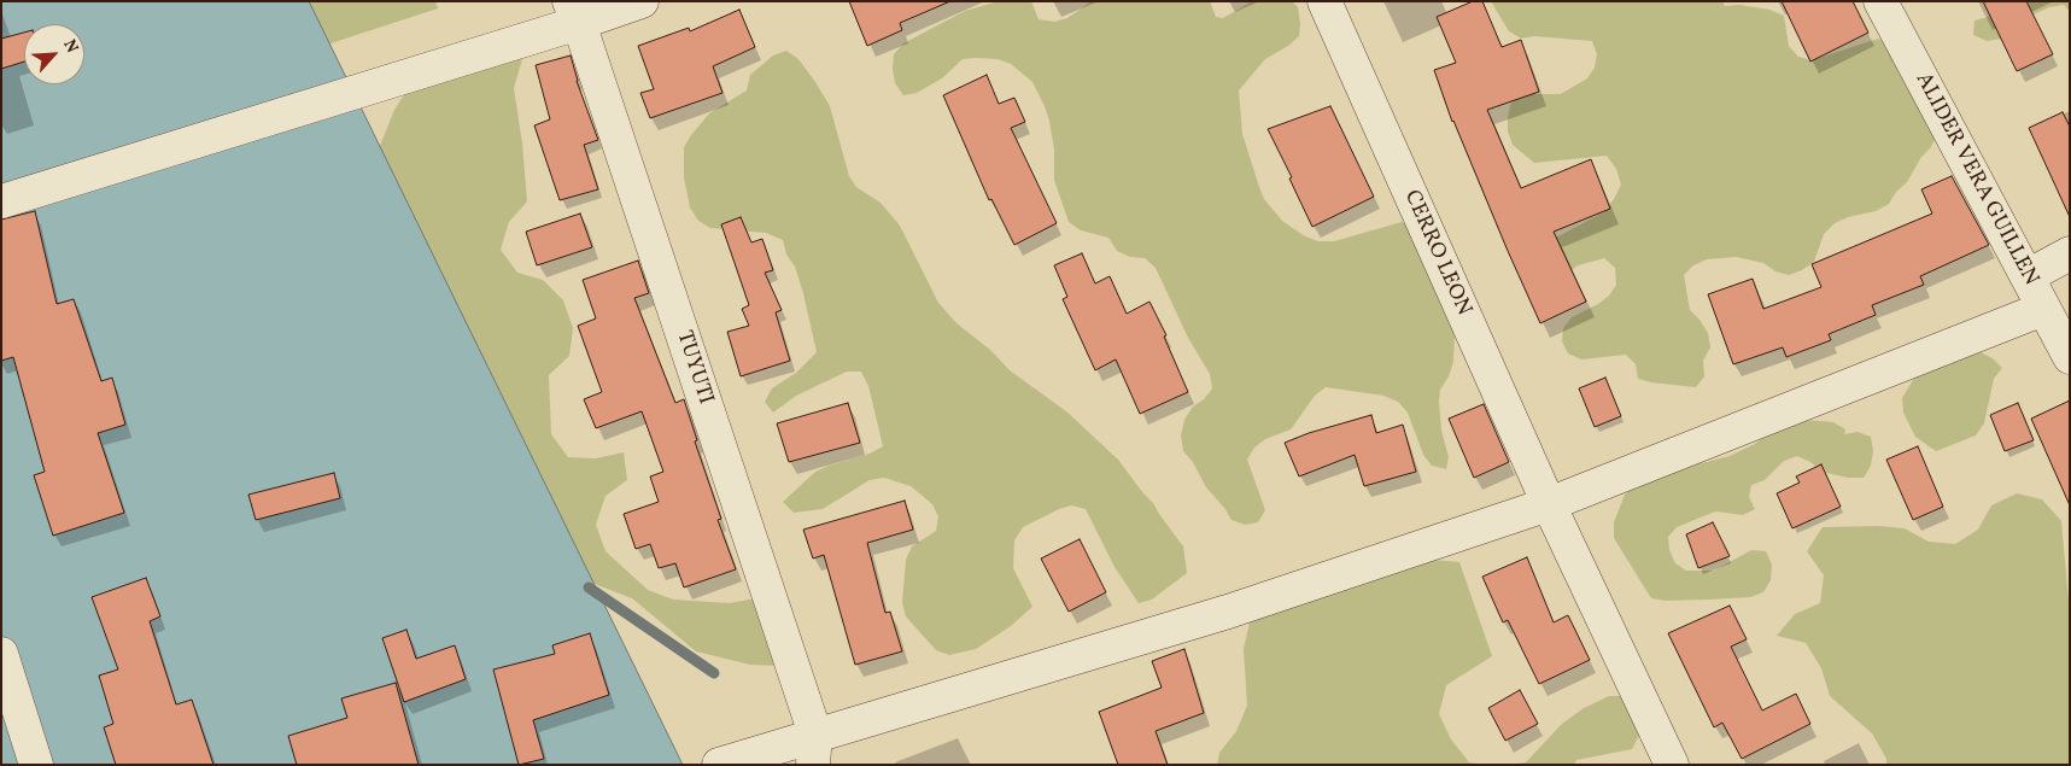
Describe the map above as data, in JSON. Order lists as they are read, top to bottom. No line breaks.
{"streets":{"street":["ALIDER VERA GUILLEN","CERRO LEON","TUYUTI"]},"north":"top right"}
